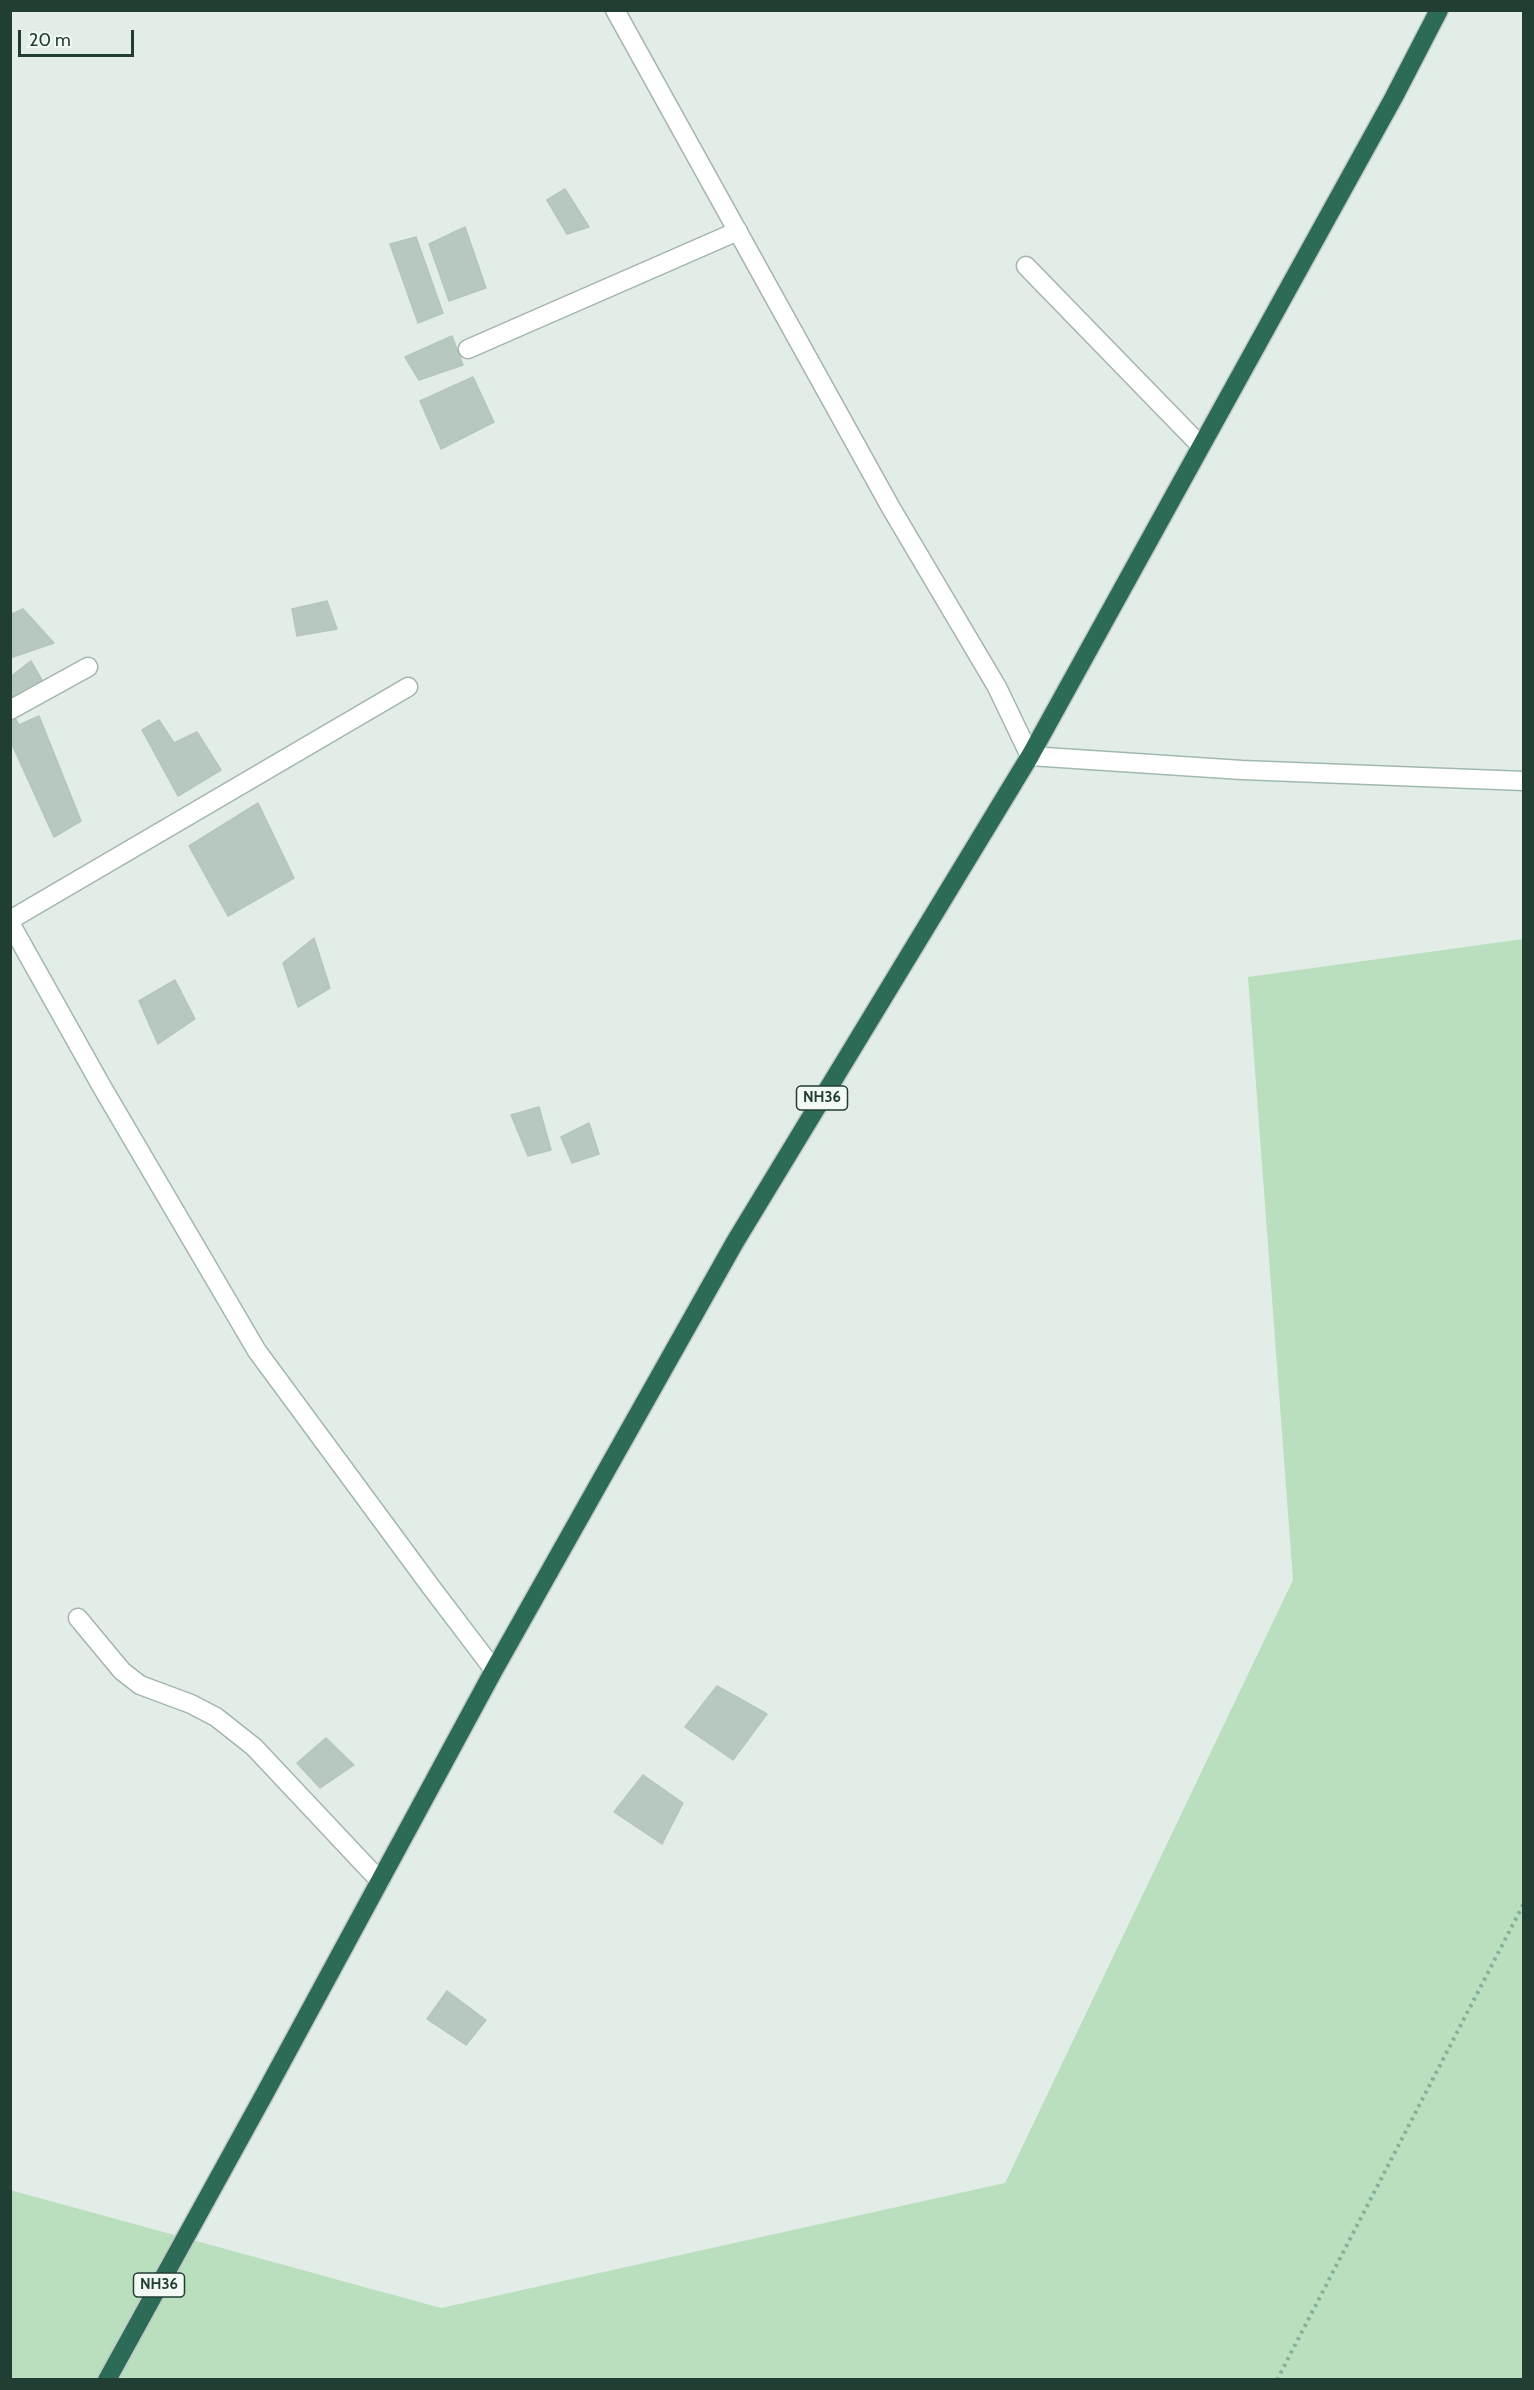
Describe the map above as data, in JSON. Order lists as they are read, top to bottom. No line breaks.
{"streets":{"highway":["NH36"]},"scale_bar":"20 m"}
